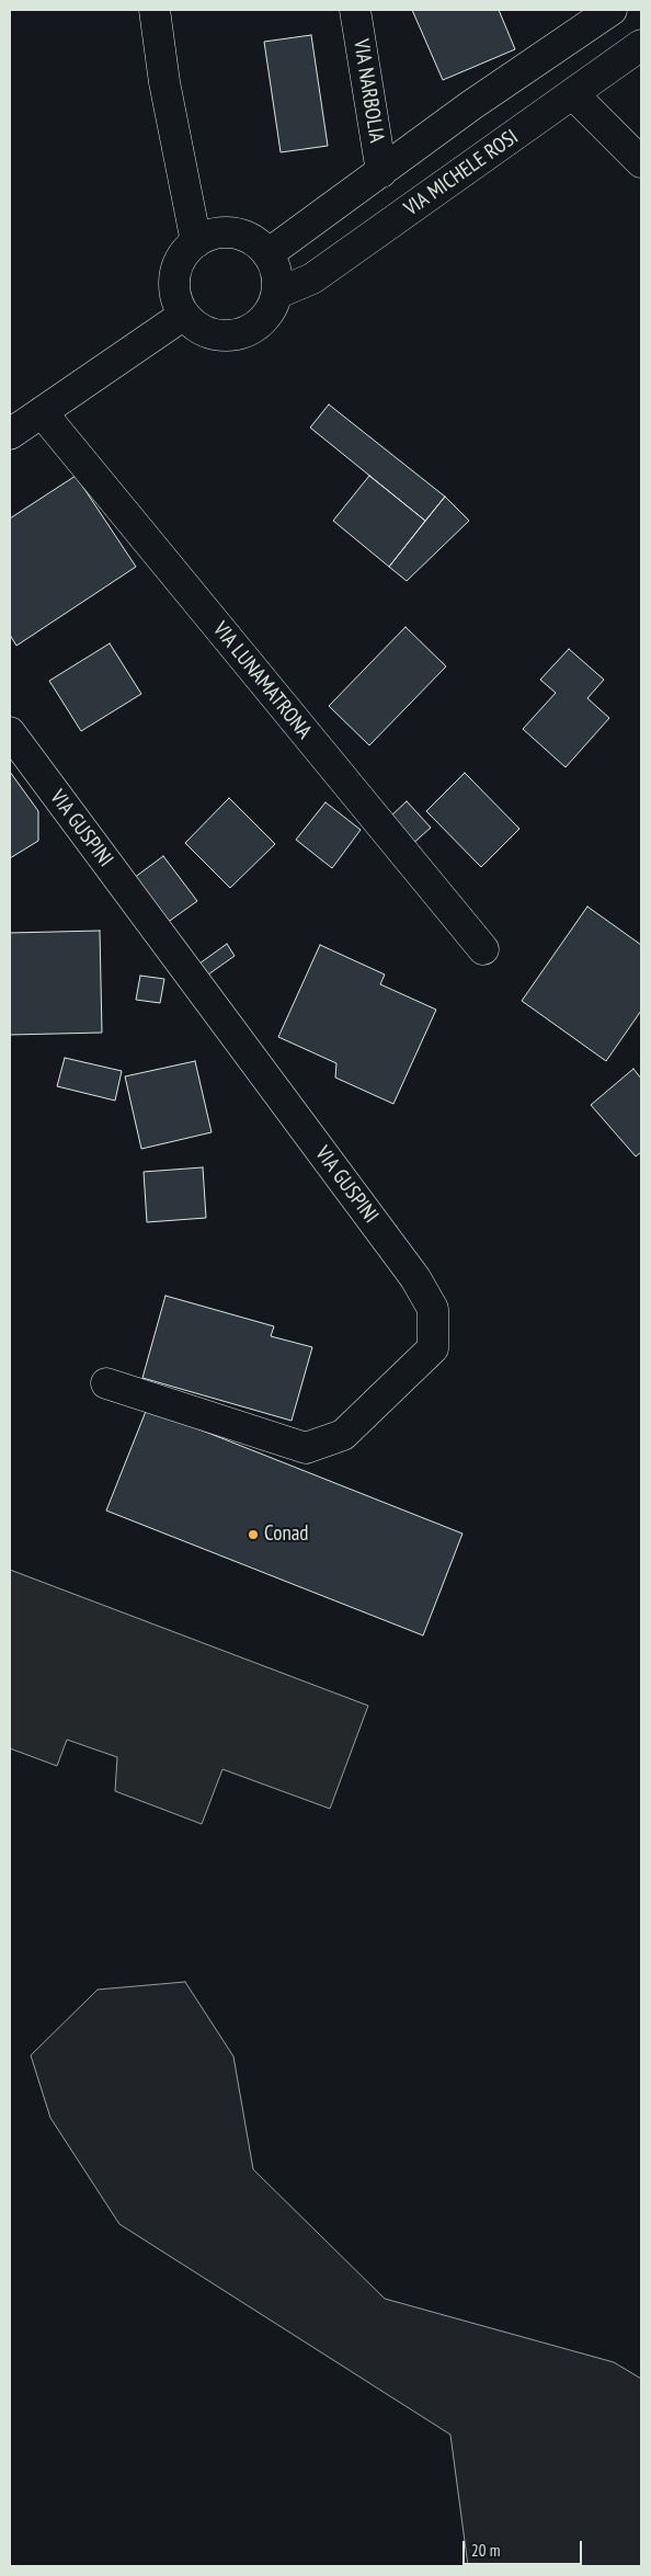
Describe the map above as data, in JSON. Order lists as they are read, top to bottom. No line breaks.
{"streets":{"main road":["VIA NARBOLIA","VIA MICHELE ROSI","VIA LUNAMATRONA","VIA GUSPINI"]},"places":["Conad"],"scale_bar":"20 m"}
